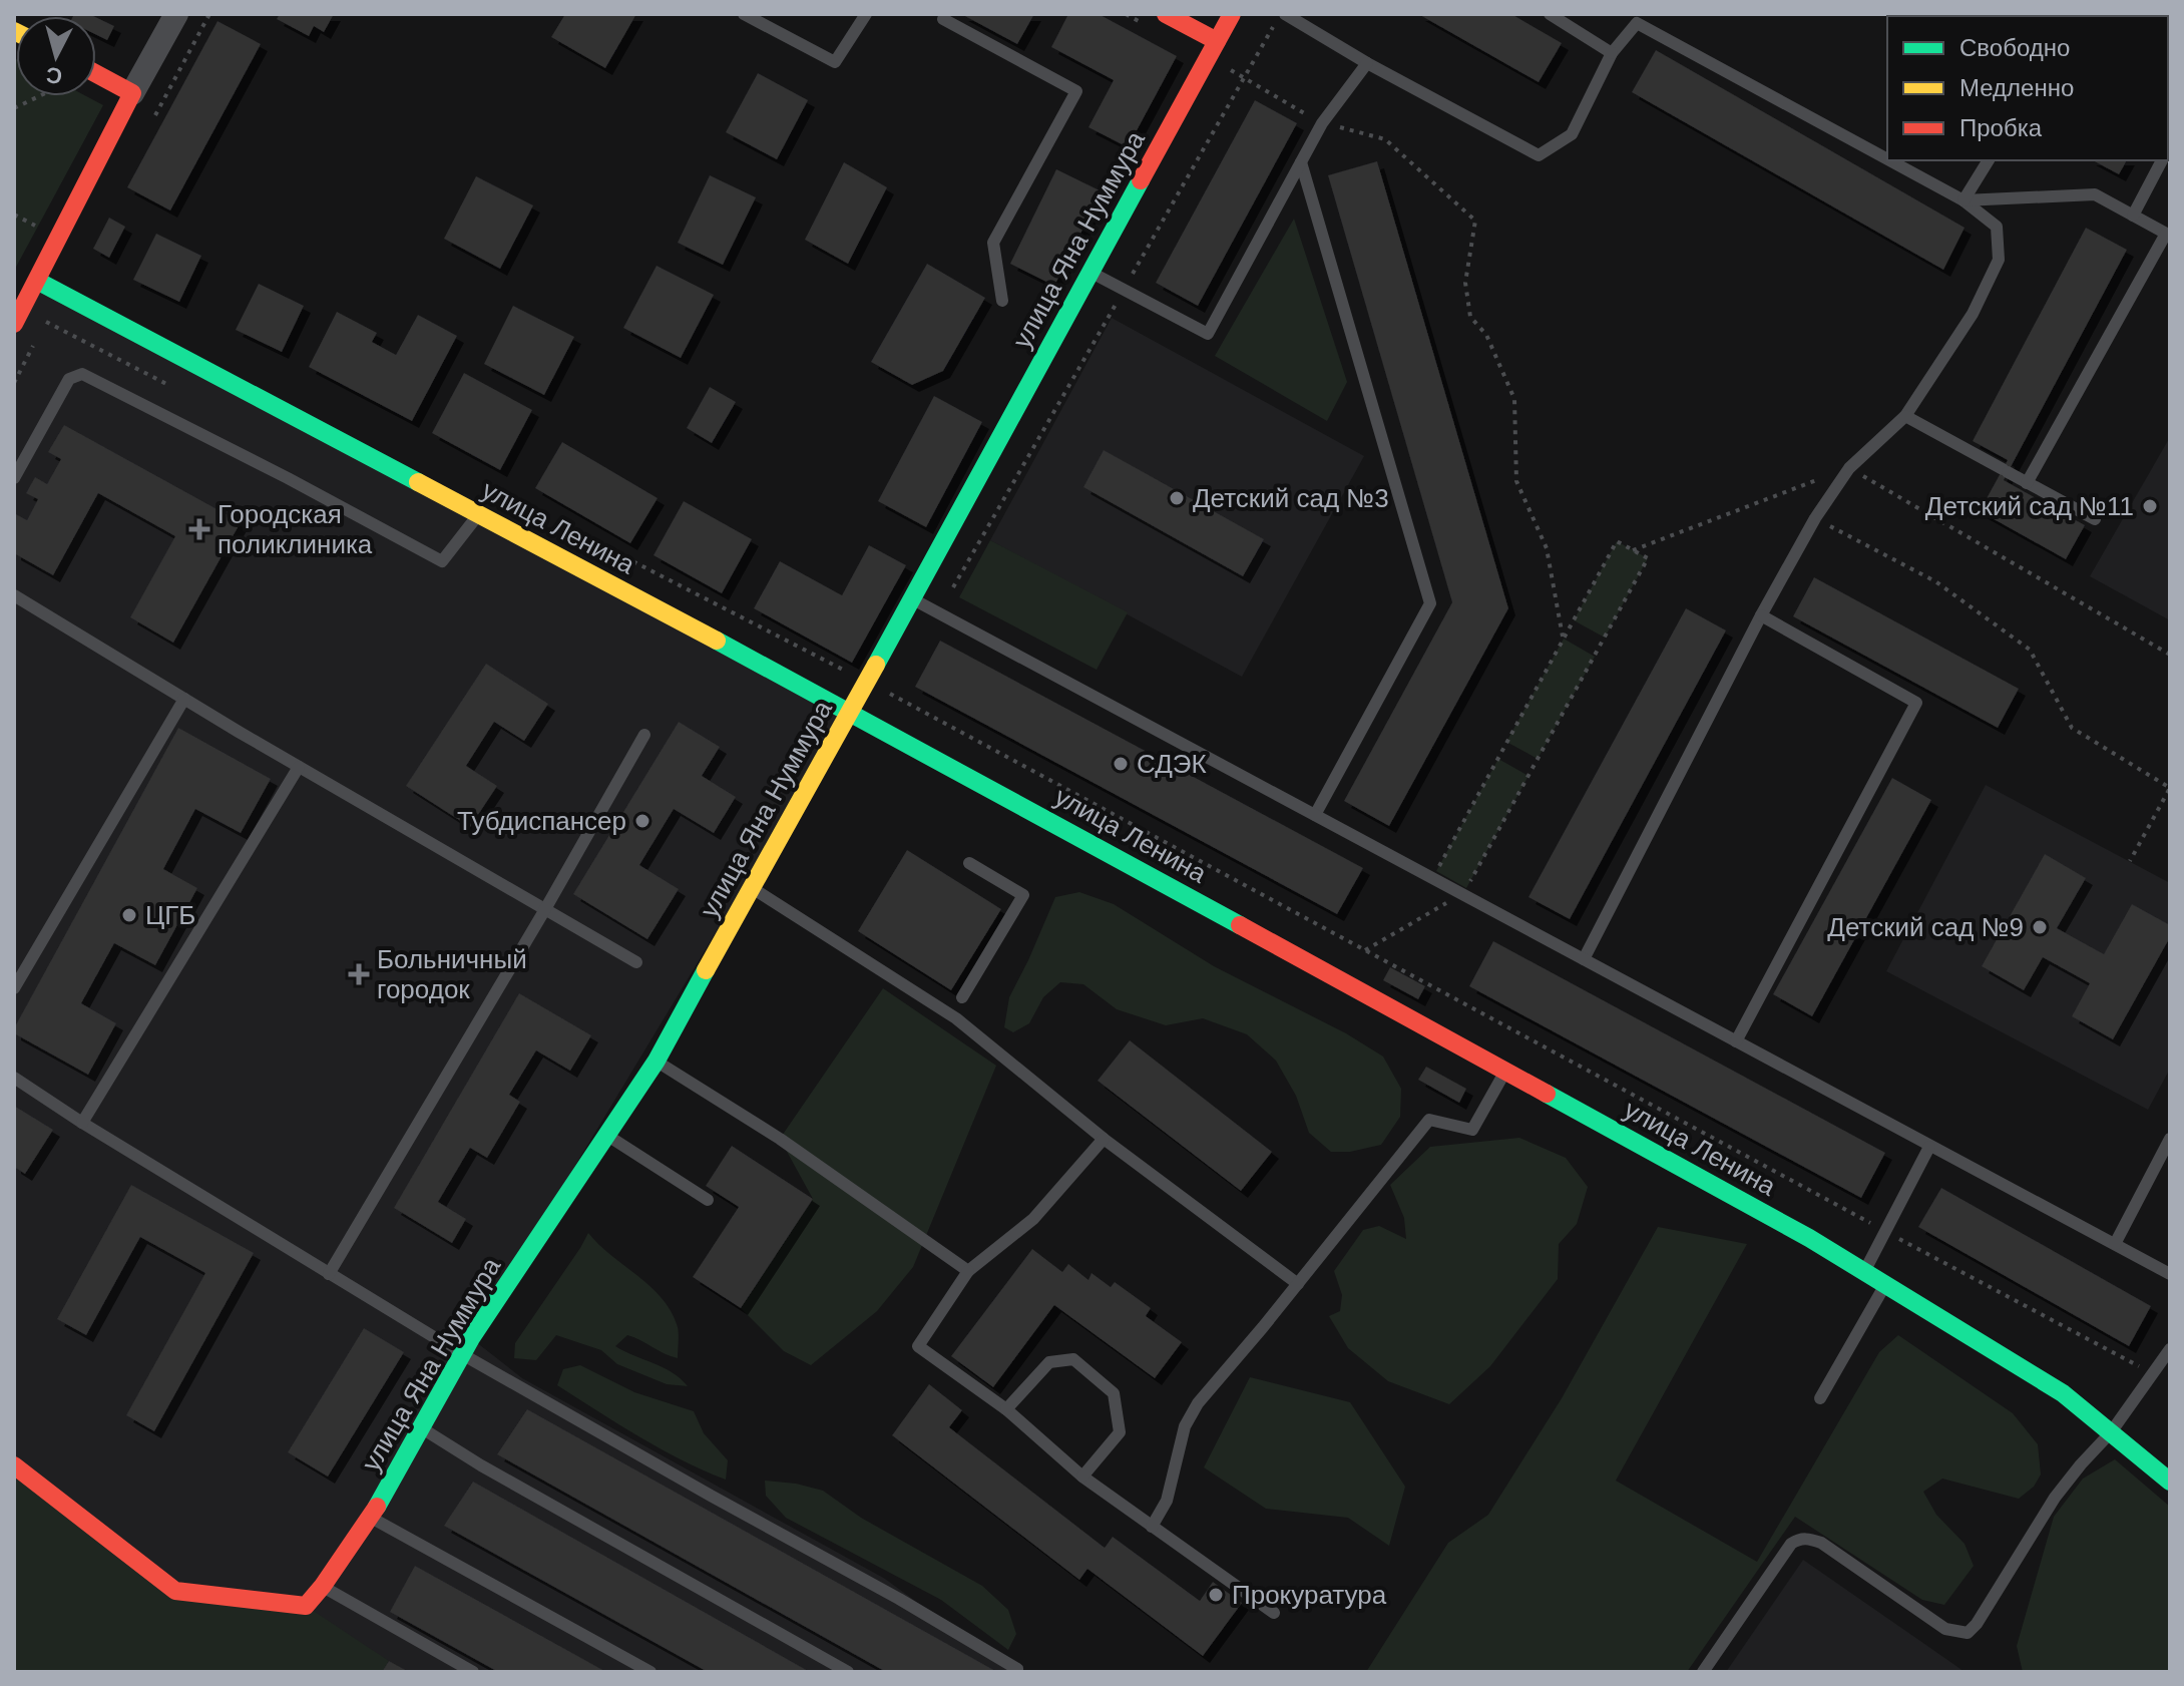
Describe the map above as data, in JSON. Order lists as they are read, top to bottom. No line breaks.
{"streets":{"main road":["улица Яна Нуммура","улица Ленина"]},"crossings":[["улица Яна Нуммура","улица Ленина"]],"places":{"other":["Детский сад №3","Детский сад №11","СДЭК","Тубдиспансер","ЦГБ","Детский сад №9","Прокуратура"],"health":["Городская поликлиника","Больничный городок"]},"legend":["Свободно","Медленно","Пробка"],"north":"bottom"}
